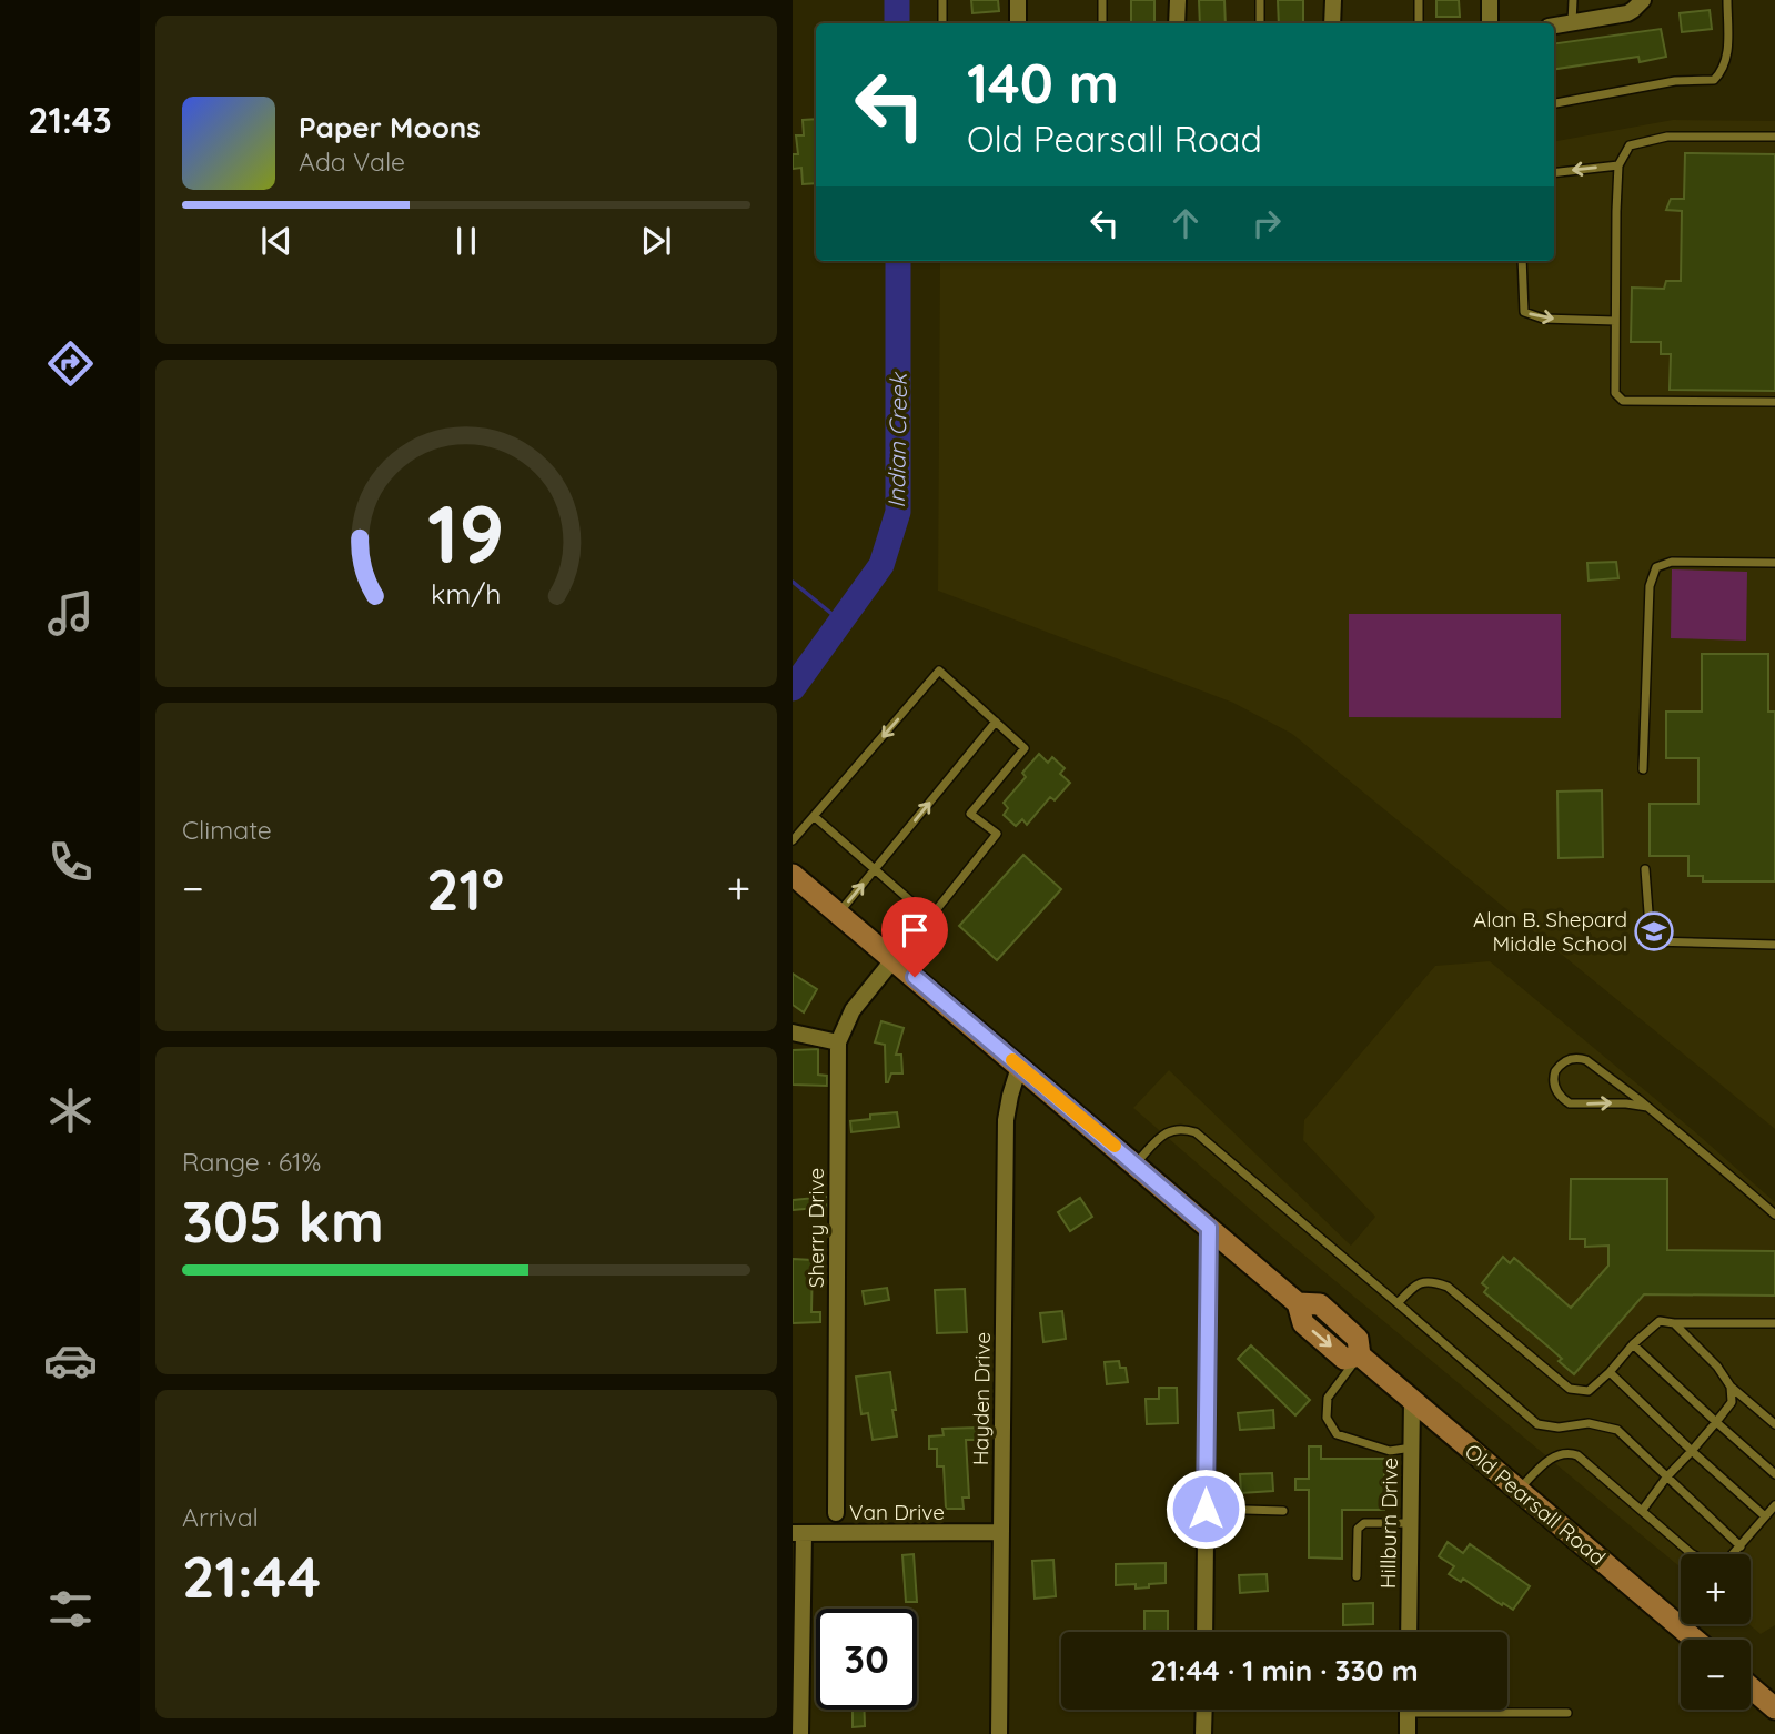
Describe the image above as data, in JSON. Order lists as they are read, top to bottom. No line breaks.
{"streets":{"main road":["Old Pearsall Road"],"street":["Sherry Drive","Hayden Drive","Van Drive","Hillburn Drive"]},"crossings":[["Sherry Drive","Old Pearsall Road"],["Hayden Drive","Old Pearsall Road"],["Hayden Drive","Van Drive"],["Old Pearsall Road","Hillburn Drive"]],"water":["Indian Creek"],"places":{"school or university":["Alan B. Shepard Middle School"]},"page":{"tabs":"21:43","turn":["140 m","Old Pearsall Road"],"song":["Paper Moons","Ada Vale"],"tile":["Climate",["Range · 61%","305 km"],["Arrival","21:44"]],"heat":["−","21°","+"],"map_buttons":["+","−"],"limit":"30","trip":"21:44 · 1 min · 330 m","gauge":["19","km/h"]}}
